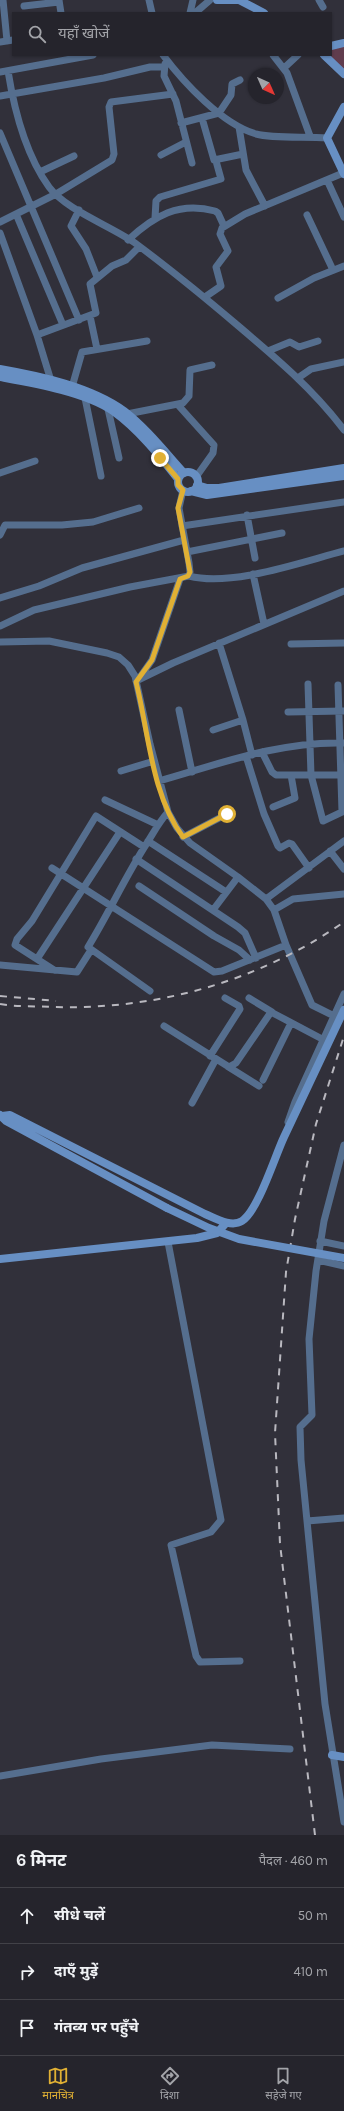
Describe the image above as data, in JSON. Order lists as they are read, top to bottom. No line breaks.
{"north":"bottom right","page":{"search":"यहाँ खोजें","heading":["6 मिनट","पैदल · 460 m"],"list":[["सीधे चलें","50 m"],["दाएँ मुड़ें","410 m"],"गंतव्य पर पहुँचे"],"nav":["मानचित्र","दिशा","सहेजे गए"]}}
